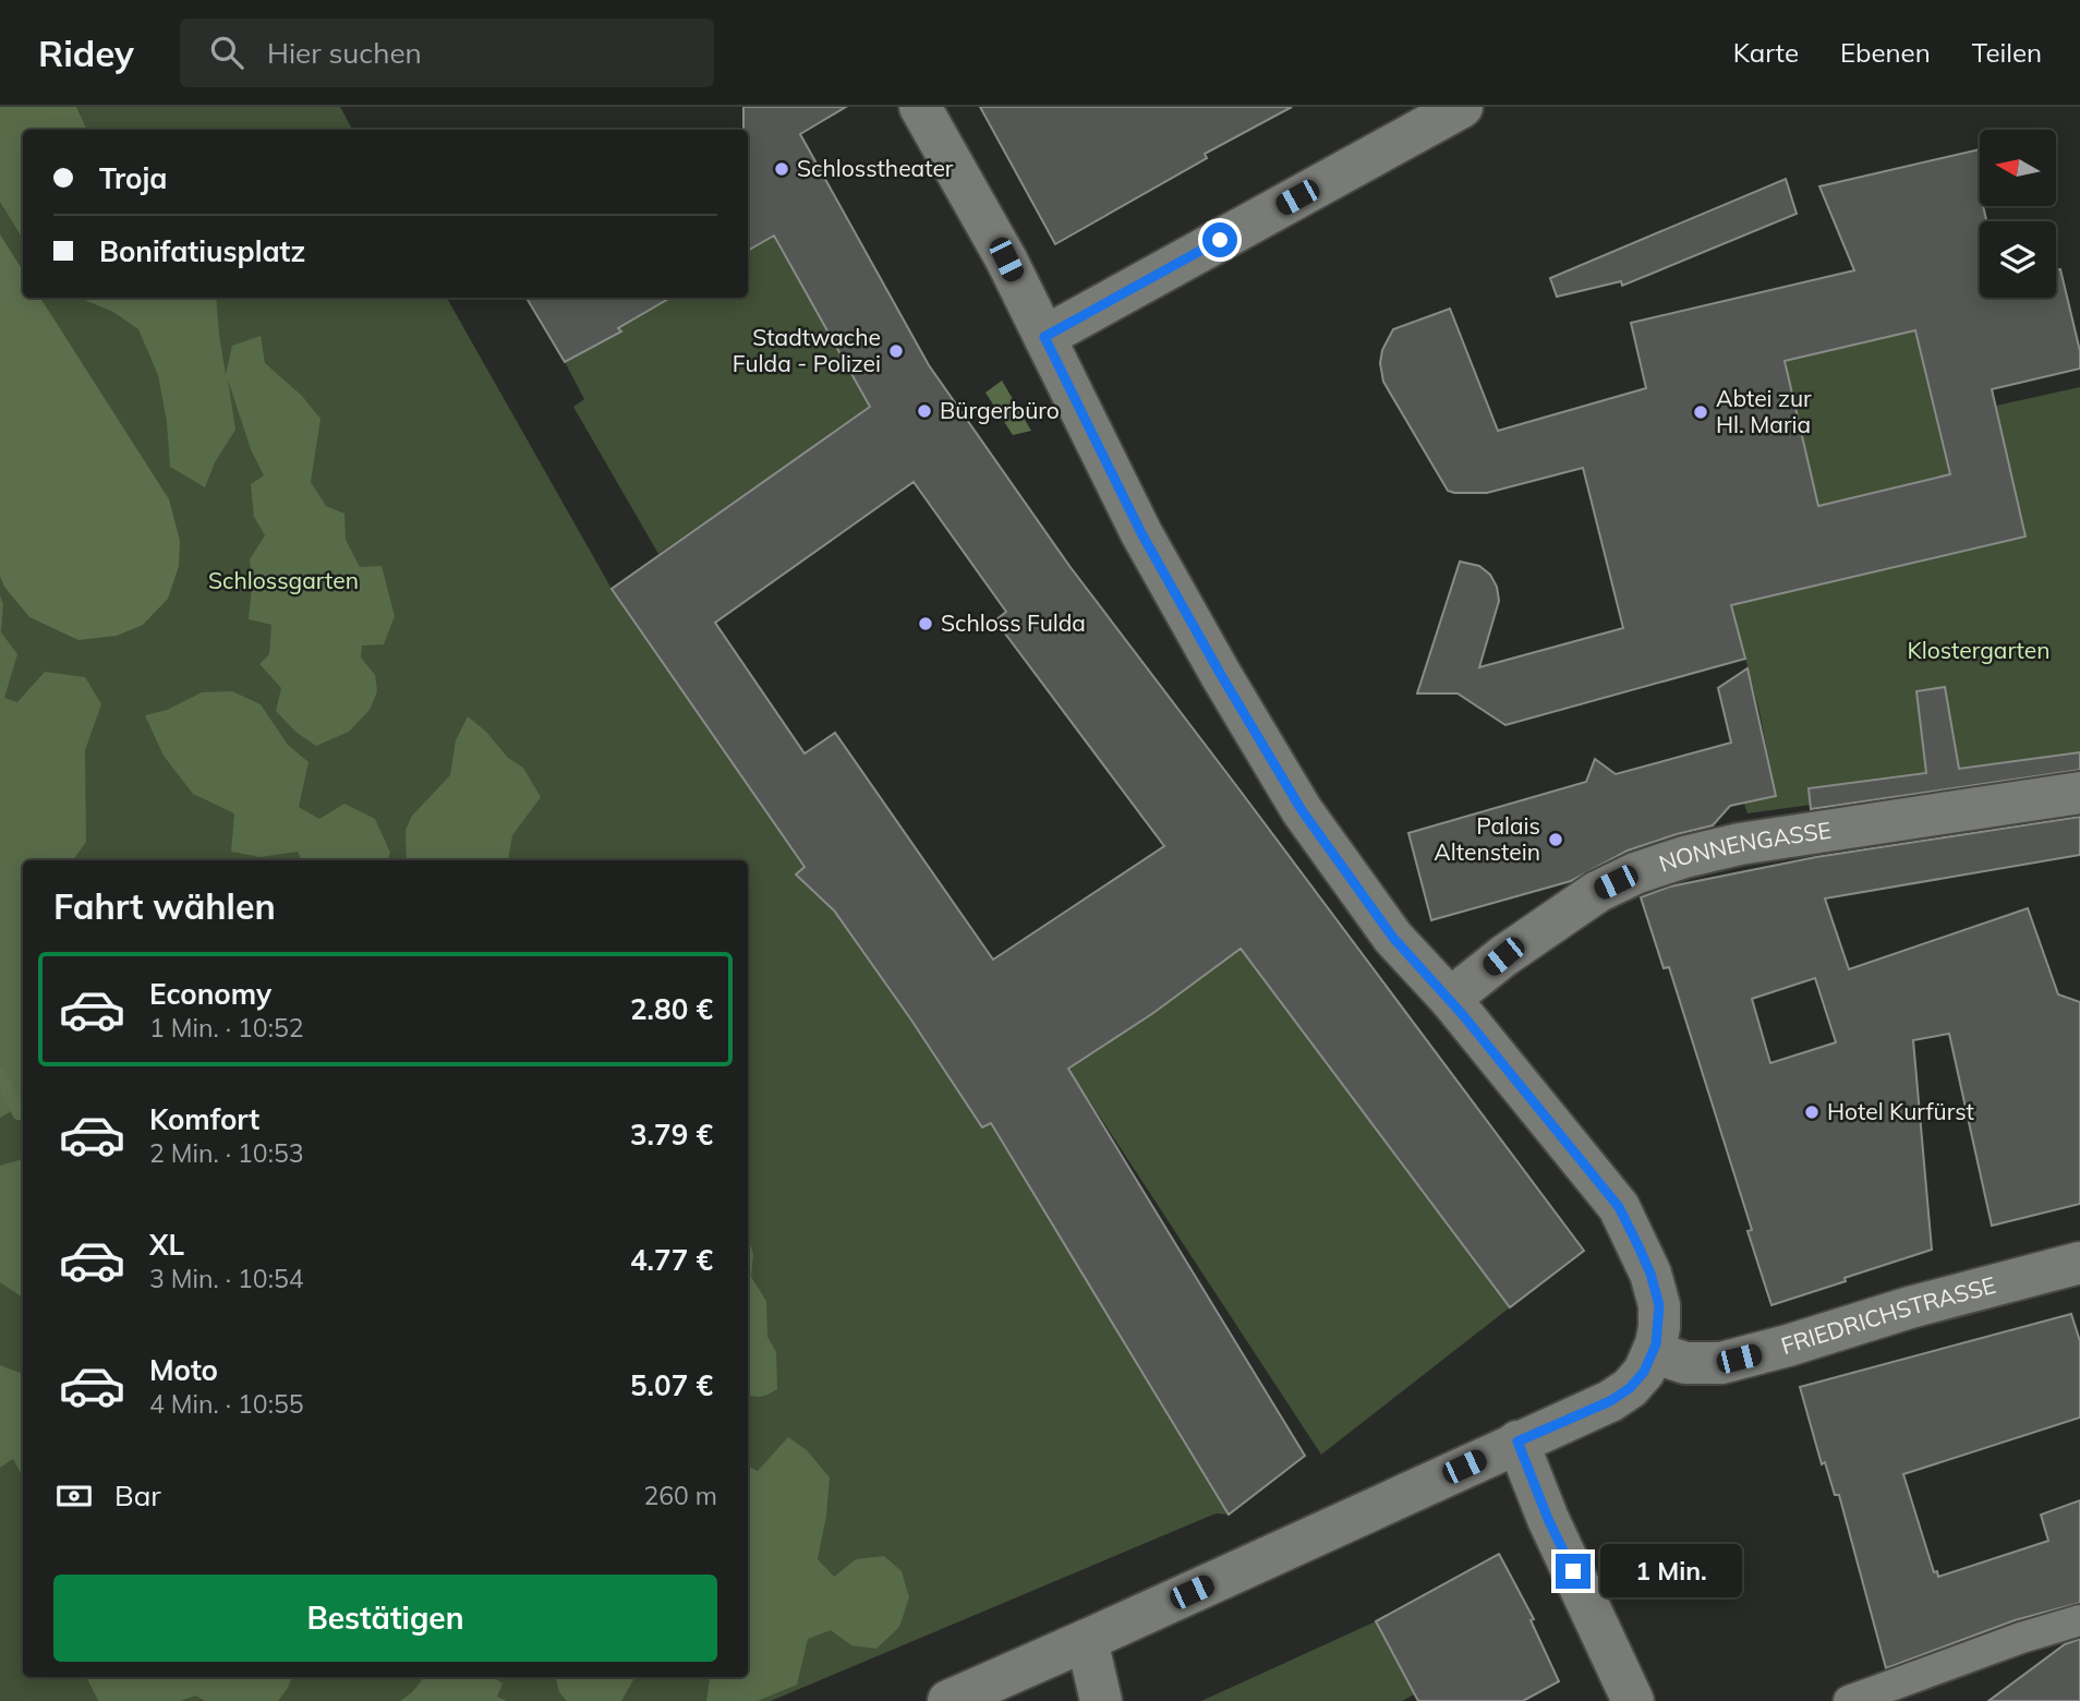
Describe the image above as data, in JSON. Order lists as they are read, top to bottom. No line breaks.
{"streets":{"street":["NONNENGASSE","FRIEDRICHSTRASSE"]},"parks":["Schlossgarten","Klostergarten"],"places":["Schlosstheater","Stadtwache Fulda - Polizei","Bürgerbüro","Abtei zur Hl. Maria","Schloss Fulda","Palais Altenstein","Hotel Kurfürst"],"north":"left","page":{"header":"Ridey","search":"Hier suchen","nav":["Karte","Ebenen","Teilen"],"banner":["Troja","Bonifatiusplatz"],"heading":"Fahrt wählen","list":[{"name":"Economy","note":"1 Min. · 10:52","value":"2.80 €"},{"name":"Komfort","note":"2 Min. · 10:53","value":"3.79 €"},{"name":"XL","note":"3 Min. · 10:54","value":"4.77 €"},{"name":"Moto","note":"4 Min. · 10:55","value":"5.07 €"}],"pay":["Bar","260 m"],"bubble":"1 Min.","buttons":"Bestätigen"}}
